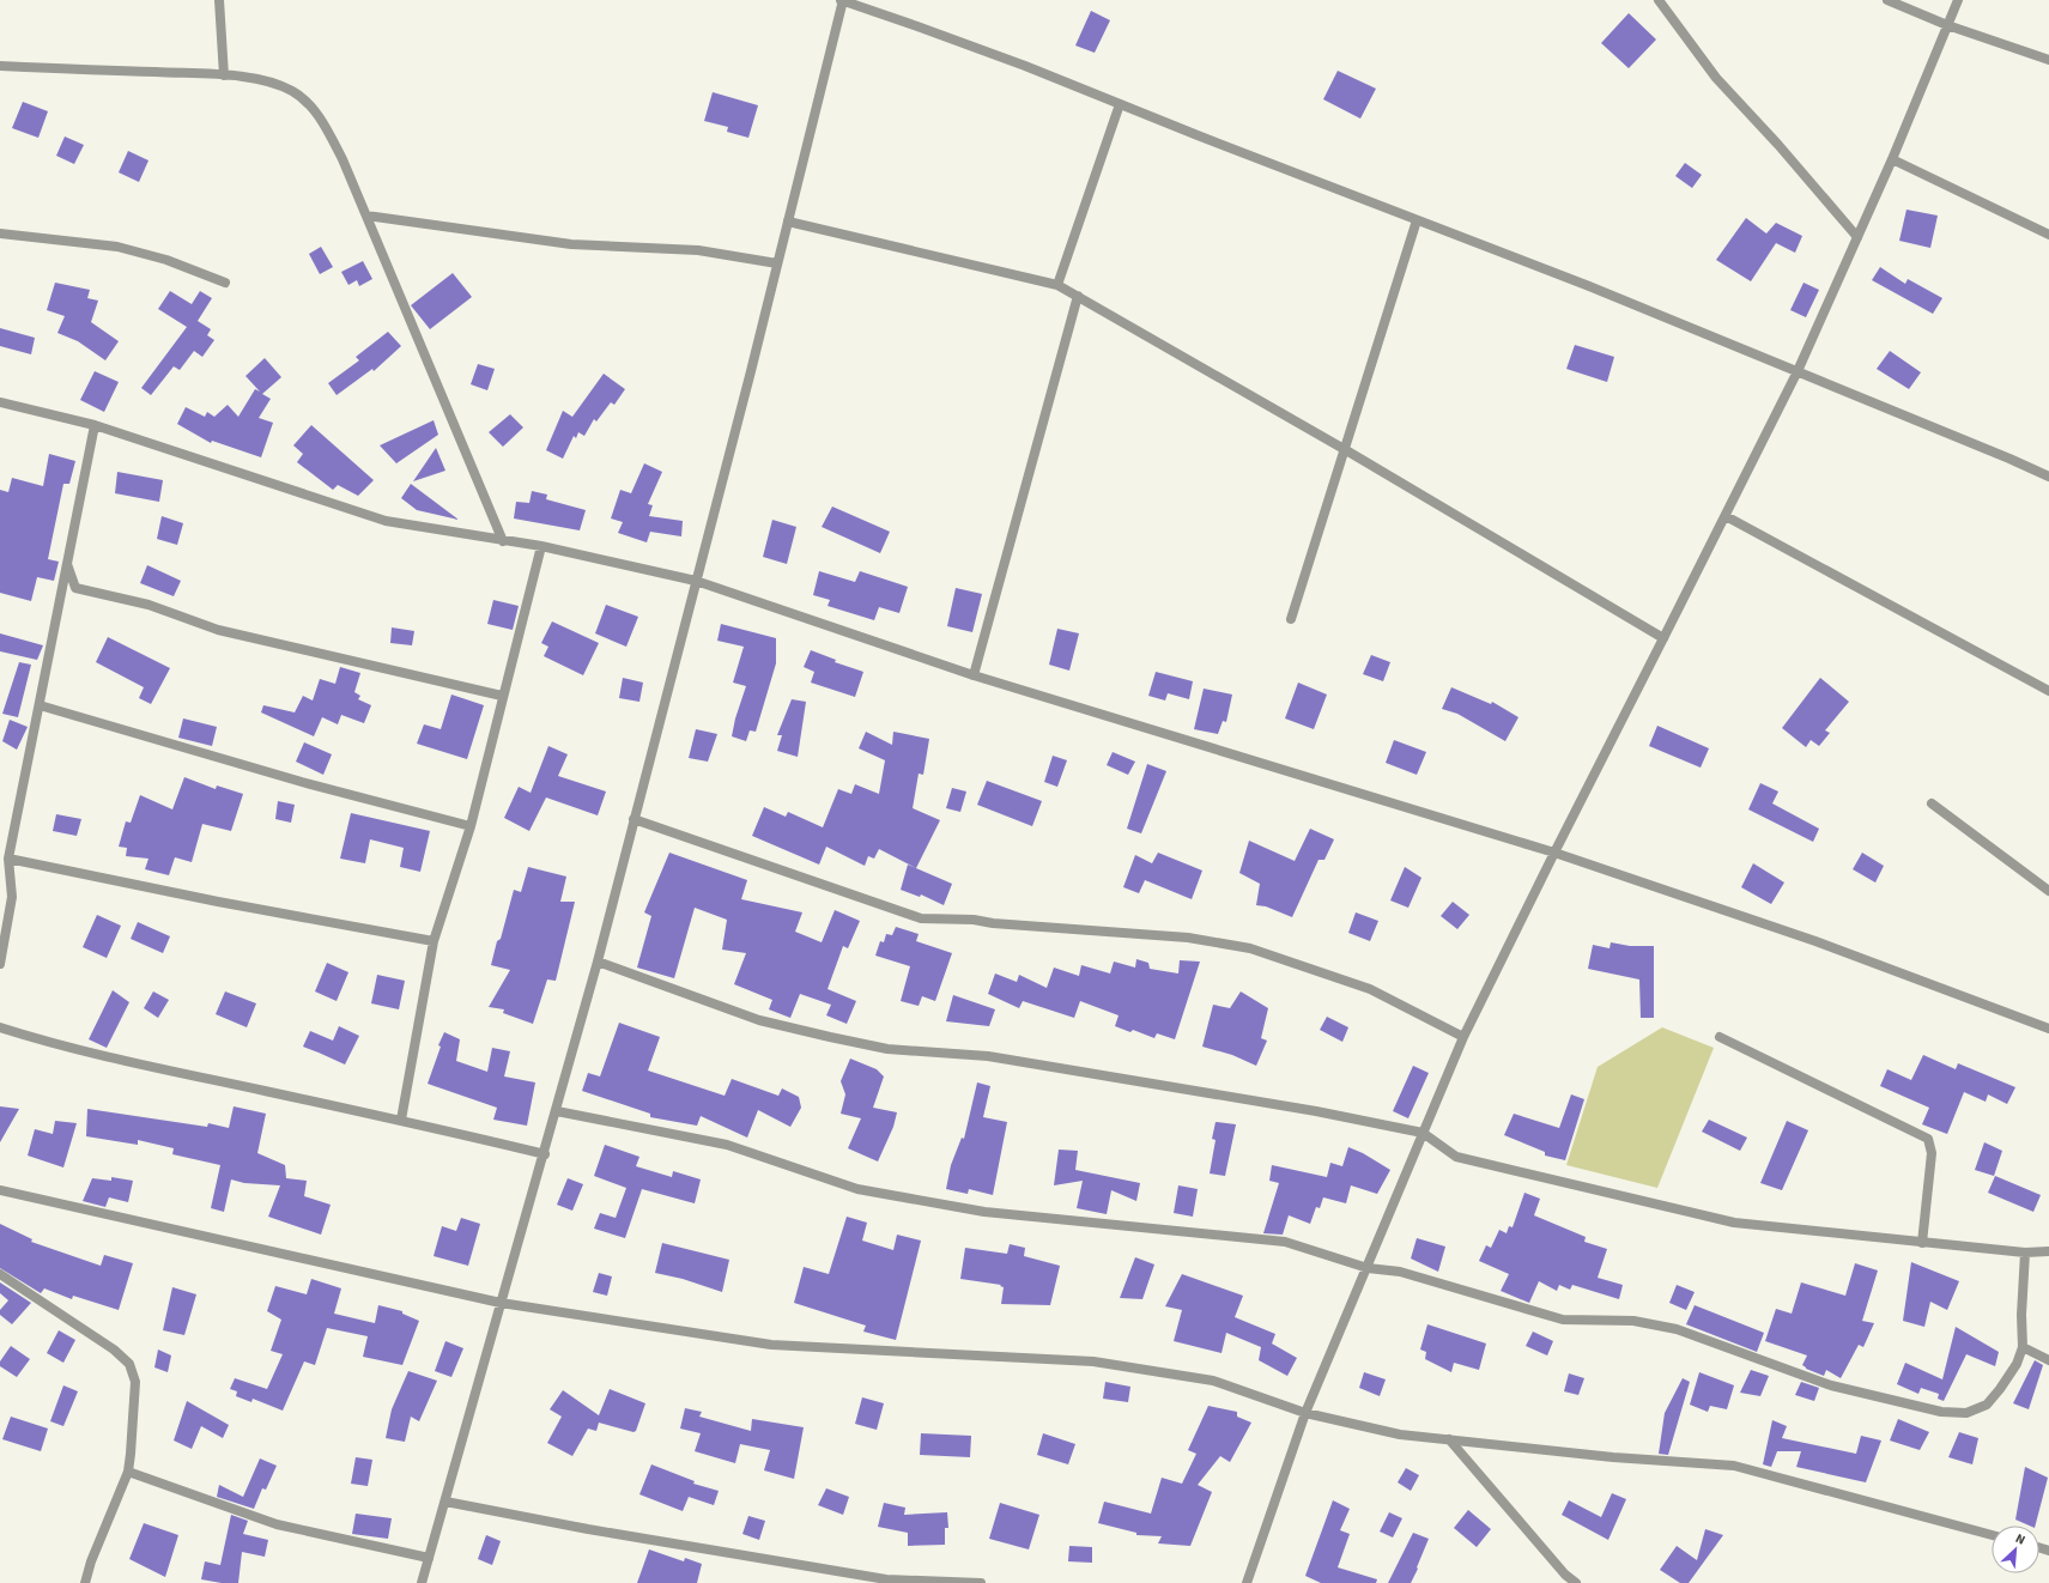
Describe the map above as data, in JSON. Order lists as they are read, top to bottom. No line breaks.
{"north":"top right"}
